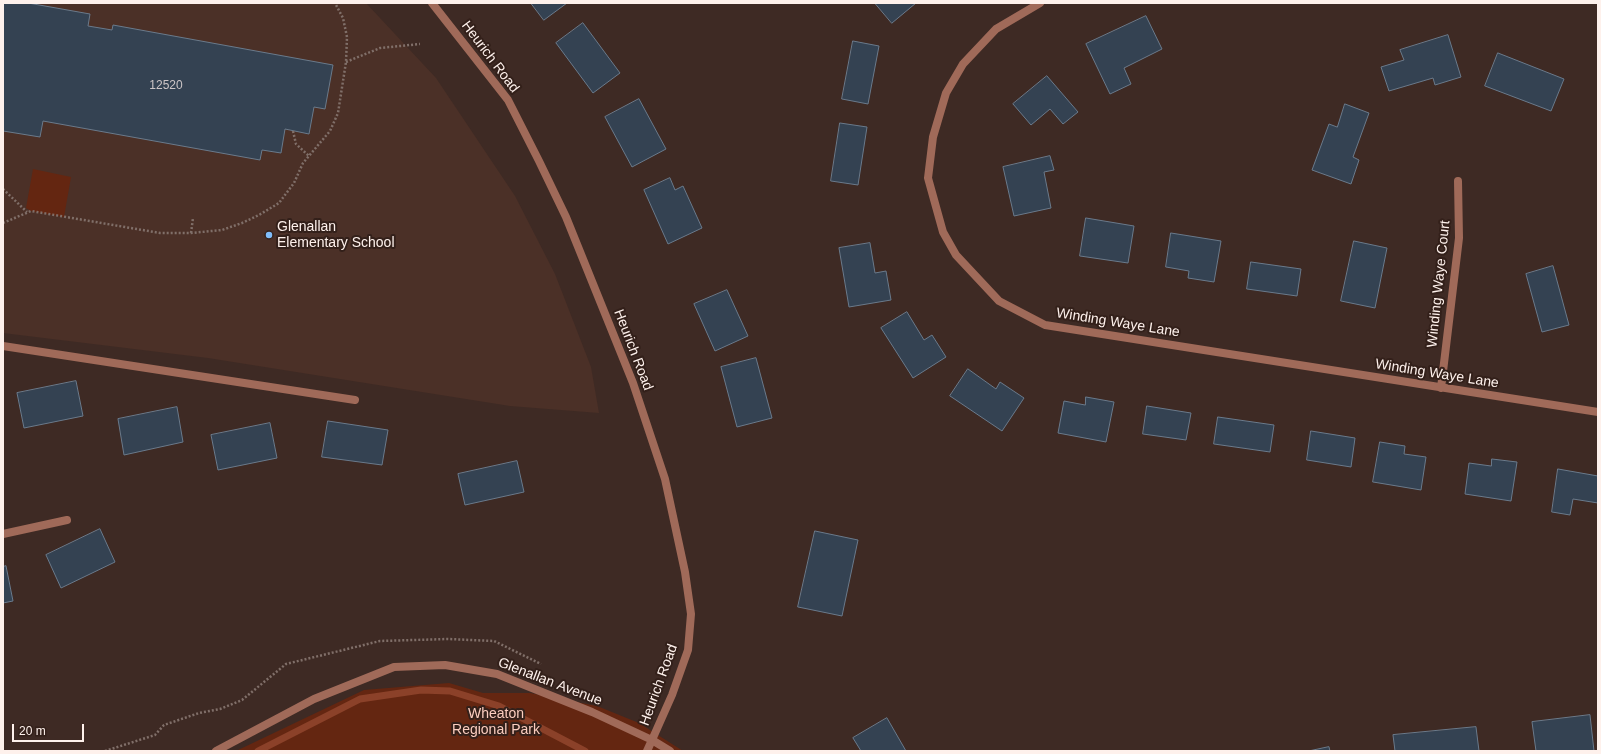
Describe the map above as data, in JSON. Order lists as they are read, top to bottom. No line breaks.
{"streets":{"street":["Heurich Road","Winding Waye Court","Winding Waye Lane","Glenallan Avenue"]},"crossings":[["Heurich Road","Glenallan Avenue"],["Winding Waye Court","Winding Waye Lane"]],"parks":["Wheaton Regional Park"],"places":["Glenallan Elementary School"],"house_numbers":["12520"],"scale_bar":"20 m"}
